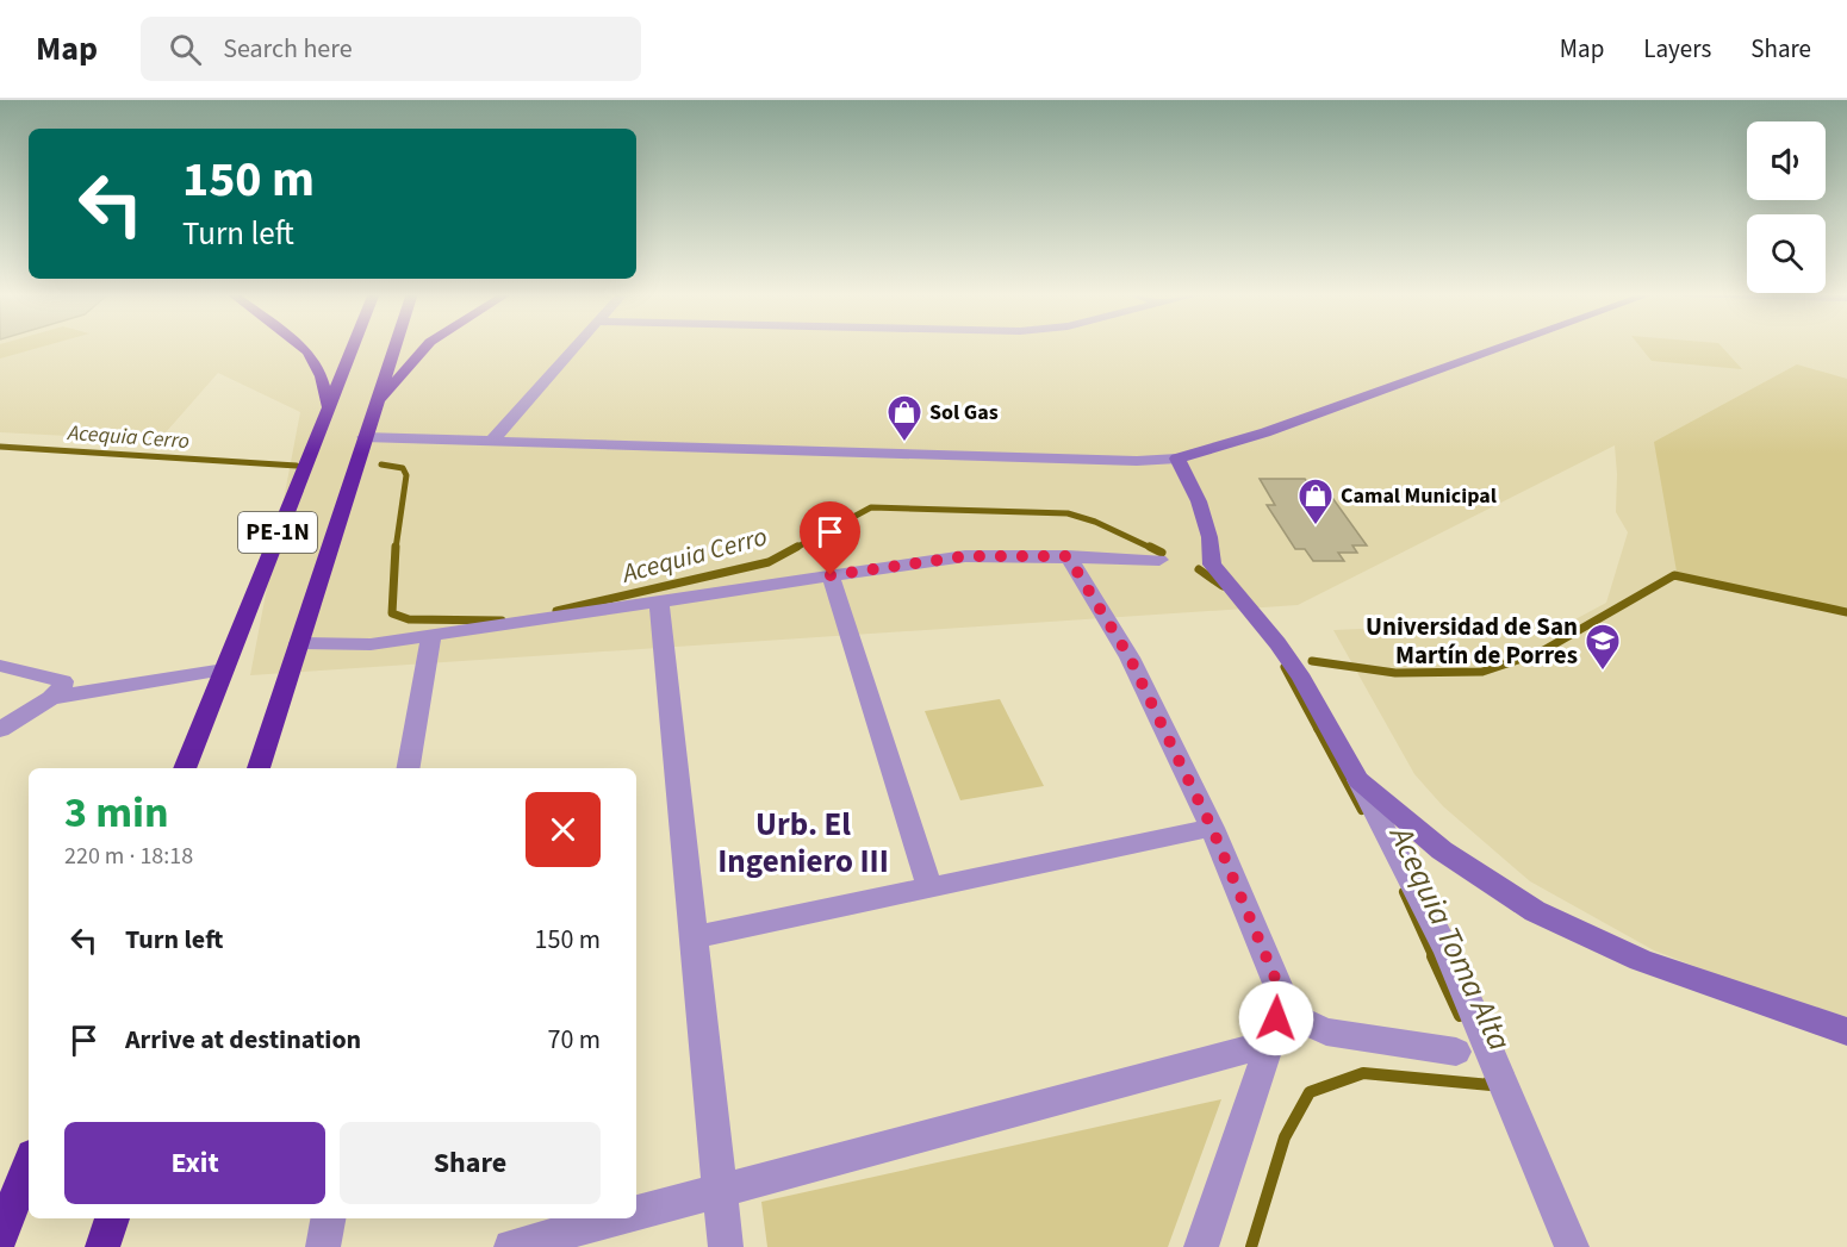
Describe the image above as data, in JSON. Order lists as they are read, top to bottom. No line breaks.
{"streets":{"highway":["PE-1N"]},"districts":["Urb. El Ingeniero III"],"water":["Acequia Cerro","Acequia Toma Alta"],"places":{"shop":["Sol Gas","Camal Municipal"],"school or university":["Universidad de San Martín de Porres"]},"page":{"header":"Map","search":"Search here","nav":["Map","Layers","Share"],"turn":["150 m","Turn left"],"heading":["3 min","220 m · 18:18"],"list":[{"name":"Turn left","value":"150 m"},{"name":"Arrive at destination","value":"70 m"}],"buttons":["Exit","Share"]}}
